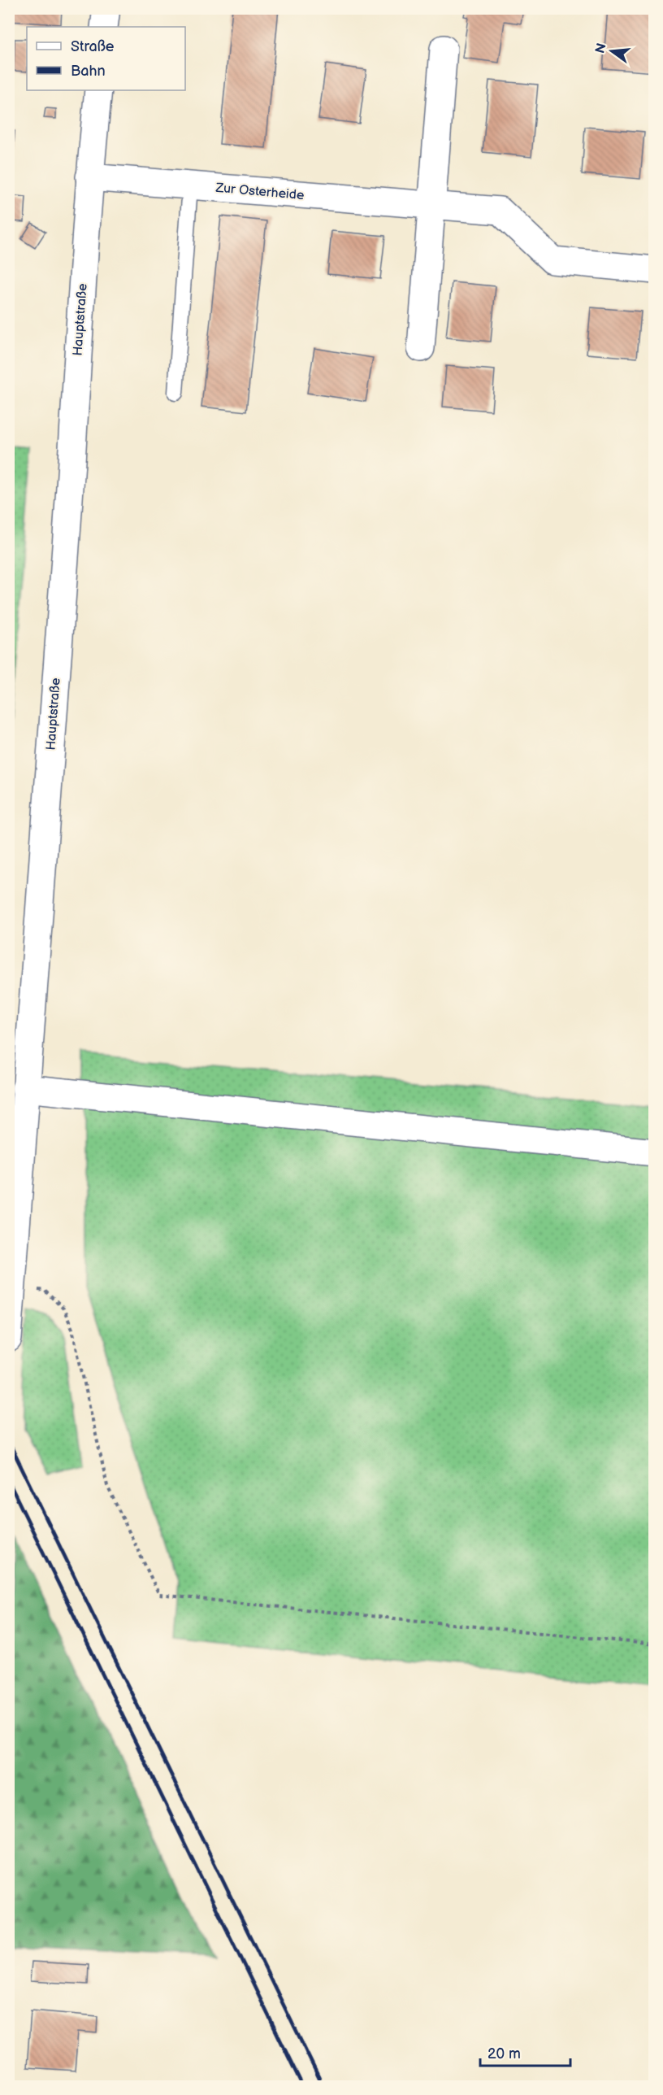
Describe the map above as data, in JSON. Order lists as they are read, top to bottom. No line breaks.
{"streets":{"street":["Zur Osterheide","Hauptstraße"]},"crossings":[["Zur Osterheide","Hauptstraße"]],"legend":["Straße","Bahn"],"scale_bar":"20 m","north":"left"}
